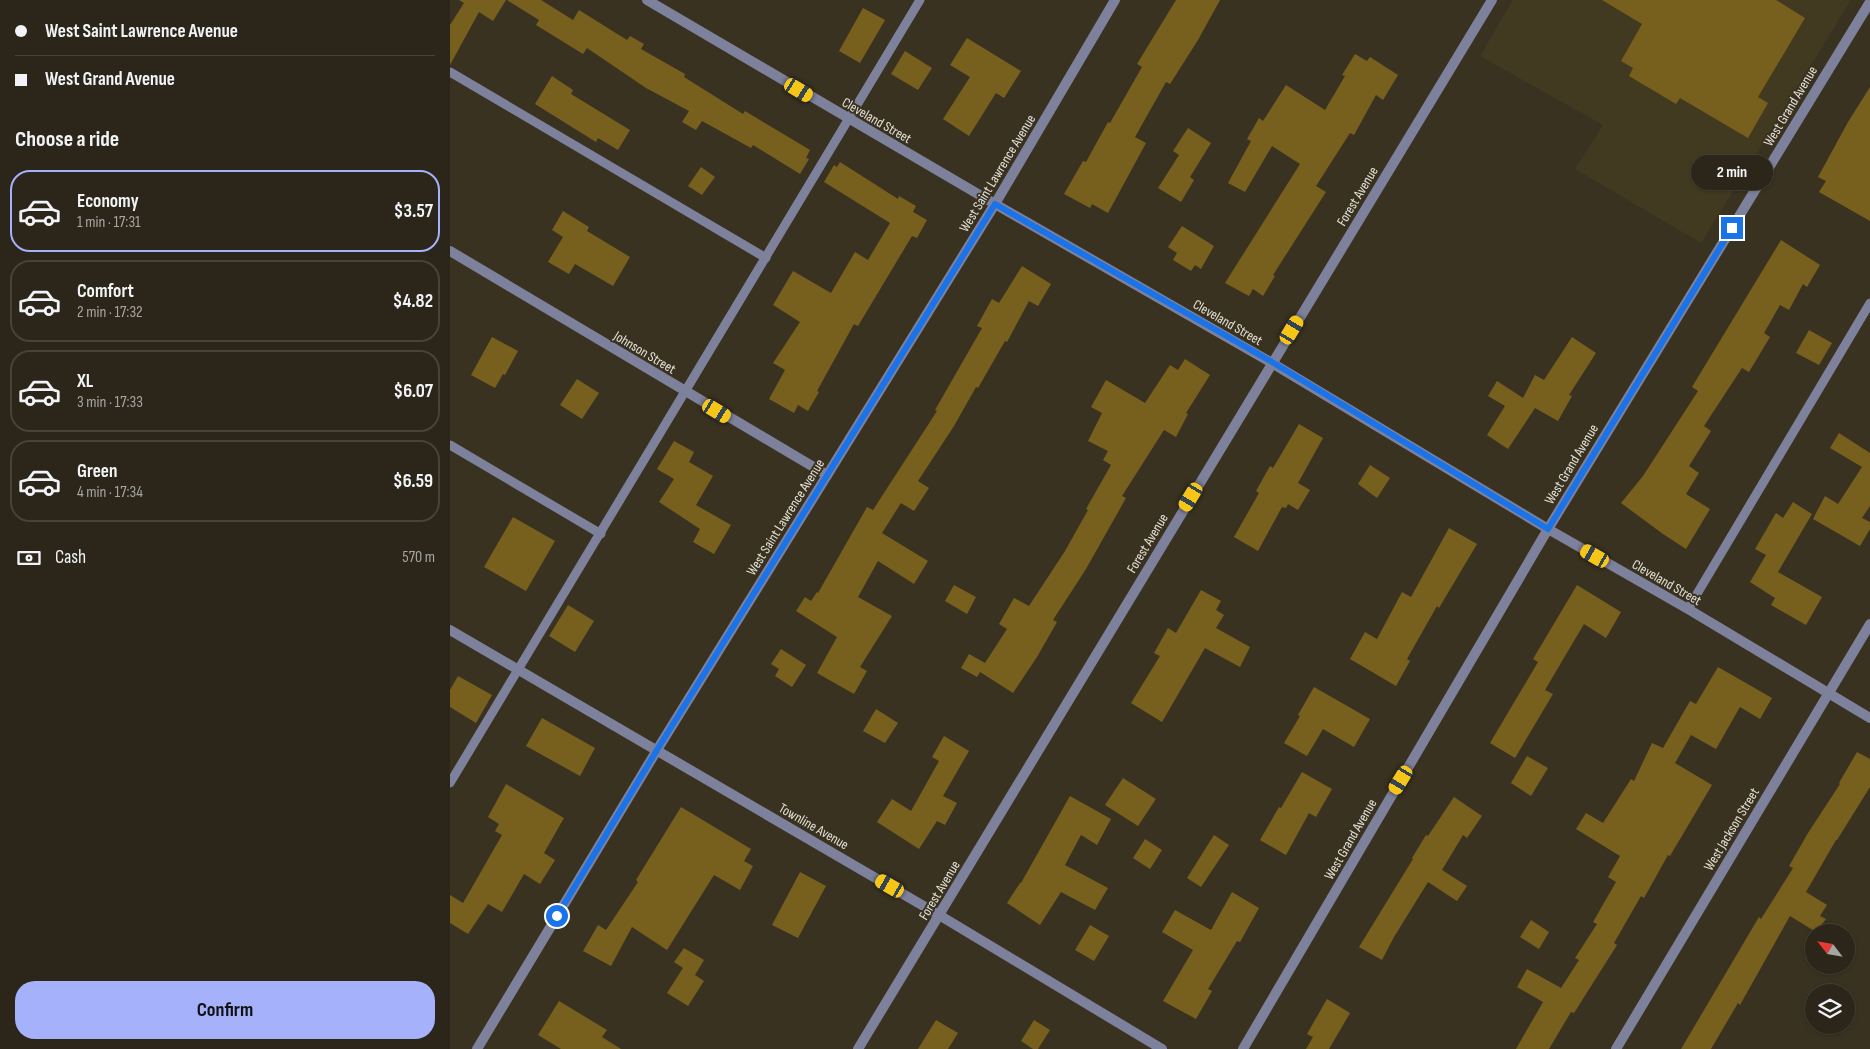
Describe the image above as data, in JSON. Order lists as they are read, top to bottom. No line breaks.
{"streets":{"street":["West Grand Avenue","Cleveland Street","West Saint Lawrence Avenue","Forest Avenue","Johnson Street","Townline Avenue","West Jackson Street"]},"crossings":[["West Grand Avenue","Cleveland Street"],["Cleveland Street","West Saint Lawrence Avenue"],["Cleveland Street","Forest Avenue"],["Cleveland Street","West Jackson Street"],["West Saint Lawrence Avenue","Johnson Street"],["West Saint Lawrence Avenue","Townline Avenue"],["Forest Avenue","Townline Avenue"]],"north":"top left","page":{"banner":["West Saint Lawrence Avenue","West Grand Avenue"],"heading":"Choose a ride","bubble":"2 min","list":[{"name":"Economy","note":"1 min · 17:31","value":"$3.57"},{"name":"Comfort","note":"2 min · 17:32","value":"$4.82"},{"name":"XL","note":"3 min · 17:33","value":"$6.07"},{"name":"Green","note":"4 min · 17:34","value":"$6.59"}],"pay":["Cash","570 m"],"buttons":"Confirm"}}
